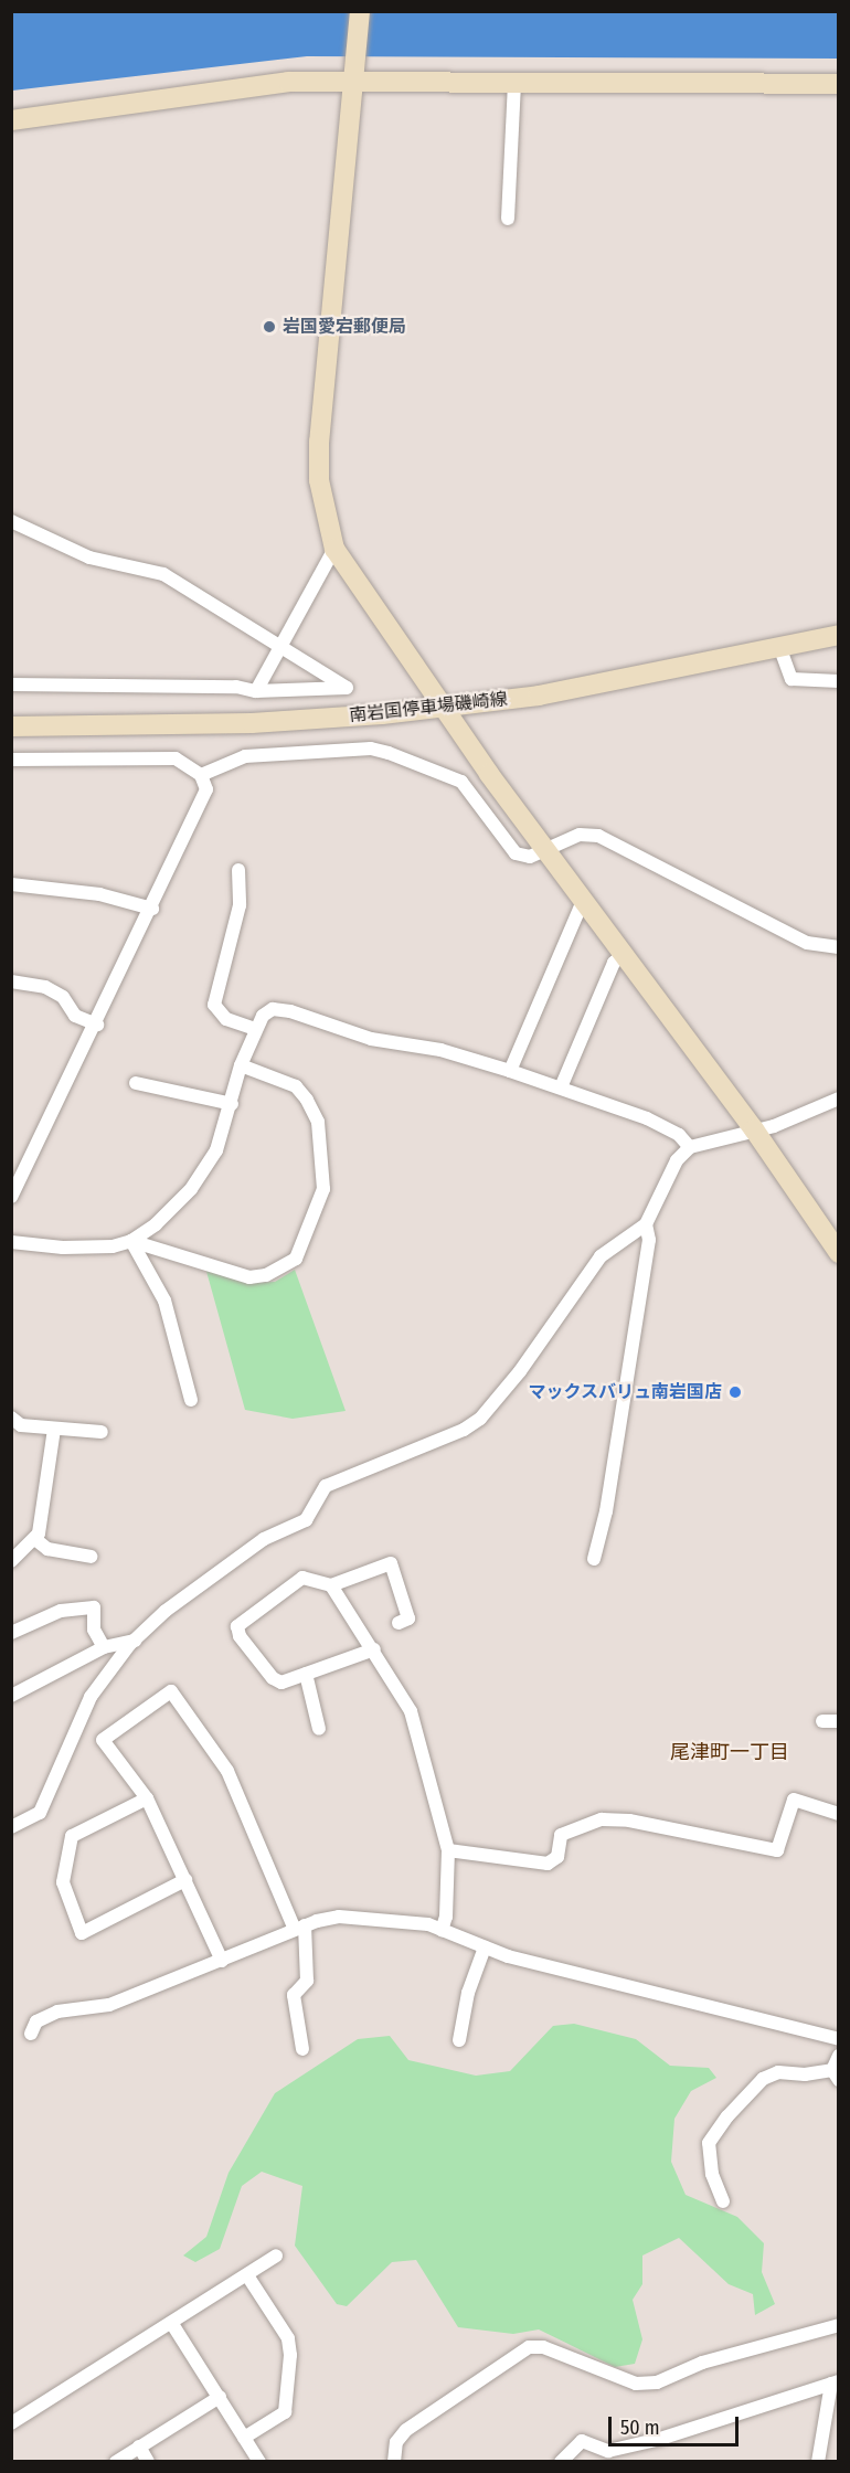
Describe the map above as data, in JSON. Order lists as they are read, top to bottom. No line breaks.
{"streets":{"street":["南岩国停車場磯崎線"]},"districts":["尾津町一丁目"],"places":["岩国愛宕郵便局","マックスバリュ南岩国店"],"scale_bar":"50 m"}
